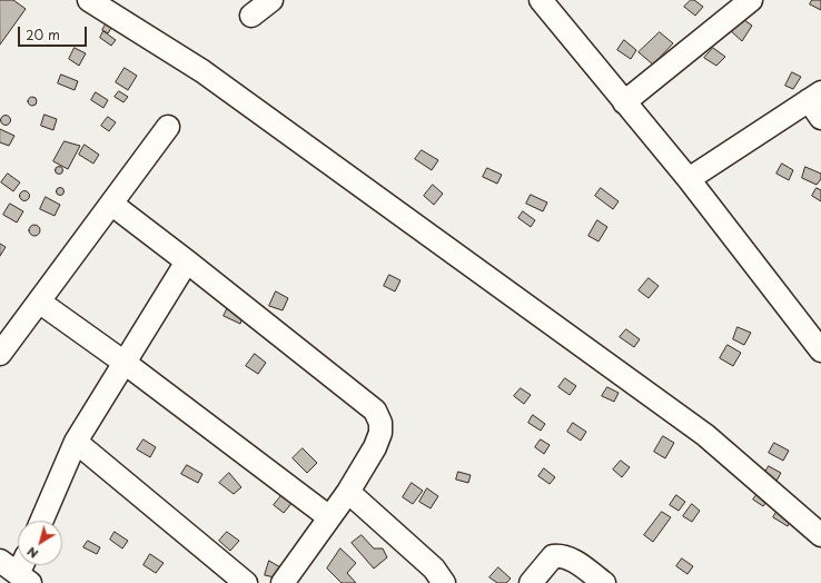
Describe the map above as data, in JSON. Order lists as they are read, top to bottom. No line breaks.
{"scale_bar":"20 m","north":"bottom left"}
